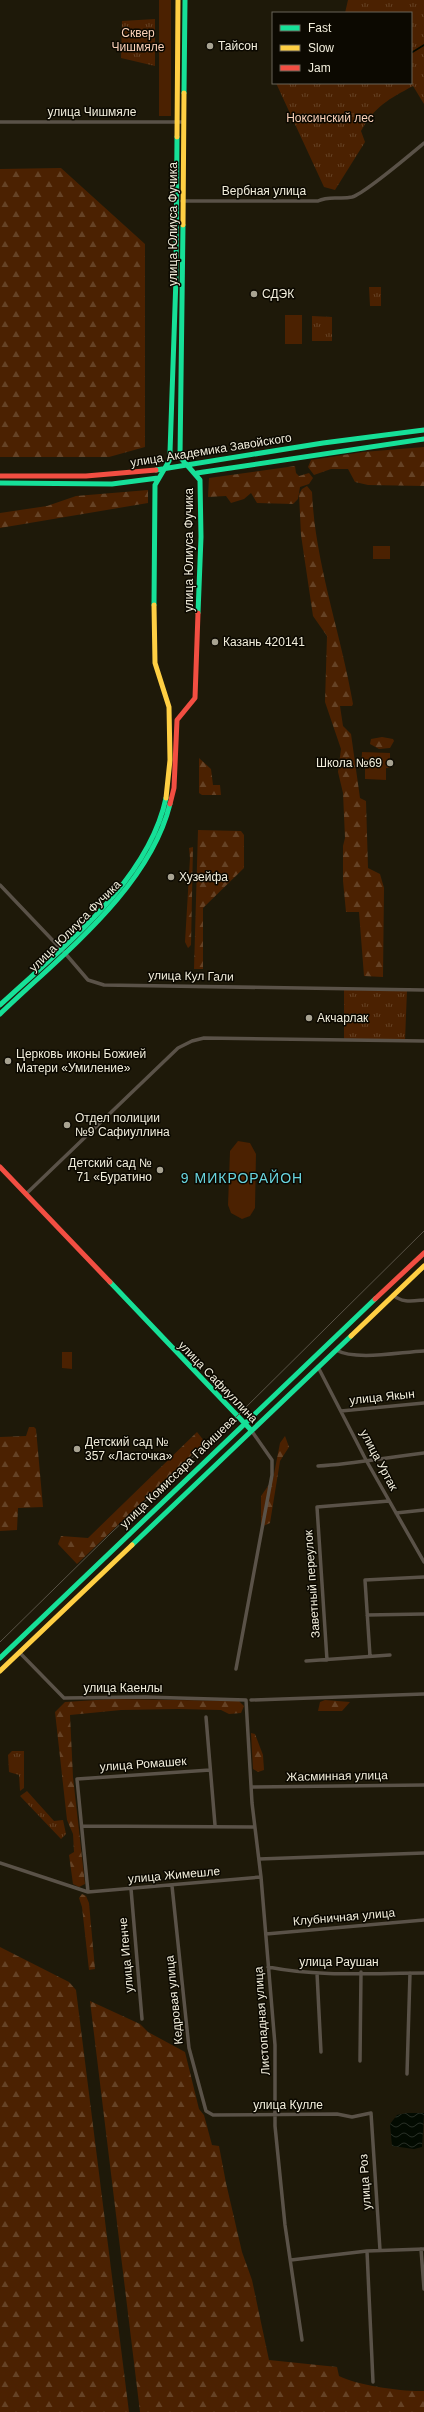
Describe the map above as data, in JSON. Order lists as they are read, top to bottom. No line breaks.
{"streets":{"street":["улица Чишмяле","Вербная улица","улица Юлиуса Фучика","улица Академика Завойского","улица Кул Гали","улица Сафиуллина","улица Якын","улица Уртак","улица Комиссара Габишева","Заветный переулок","улица Каенлы","улица Ромашек","Жасминная улица","улица Жимешле","Клубничная улица","улица Игенче","улица Раушан","Кедровая улица","Листопадная улица","улица Кулле","улица Роз"]},"crossings":[["улица Чишмяле","улица Юлиуса Фучика"],["Вербная улица","улица Юлиуса Фучика"],["улица Юлиуса Фучика","улица Академика Завойского"],["улица Юлиуса Фучика","улица Кул Гали"],["улица Сафиуллина","улица Комиссара Габишева"],["улица Якын","улица Уртак"],["улица Уртак","улица Комиссара Габишева"],["улица Уртак","Заветный переулок"],["улица Комиссара Габишева","улица Каенлы"],["улица Каенлы","Листопадная улица"],["Жасминная улица","Листопадная улица"],["улица Жимешле","улица Игенче"],["улица Жимешле","Кедровая улица"],["улица Жимешле","Листопадная улица"],["Клубничная улица","Листопадная улица"],["улица Раушан","Листопадная улица"],["Кедровая улица","улица Кулле"],["Листопадная улица","улица Кулле"],["улица Кулле","улица Роз"]],"districts":["9 МИКРОРАЙОН"],"parks":["Сквер Чишмяле","Ноксинский лес"],"places":["Тайсон","СДЭК","Казань 420141","Школа №69","Хузейфа","Акчарлак","Церковь иконы Божией Матери «Умиление»","Отдел полиции №9 Сафиуллина","Детский сад № 71 «Буратино","Детский сад № 357 «Ласточка»"],"legend":["Fast","Slow","Jam"]}
